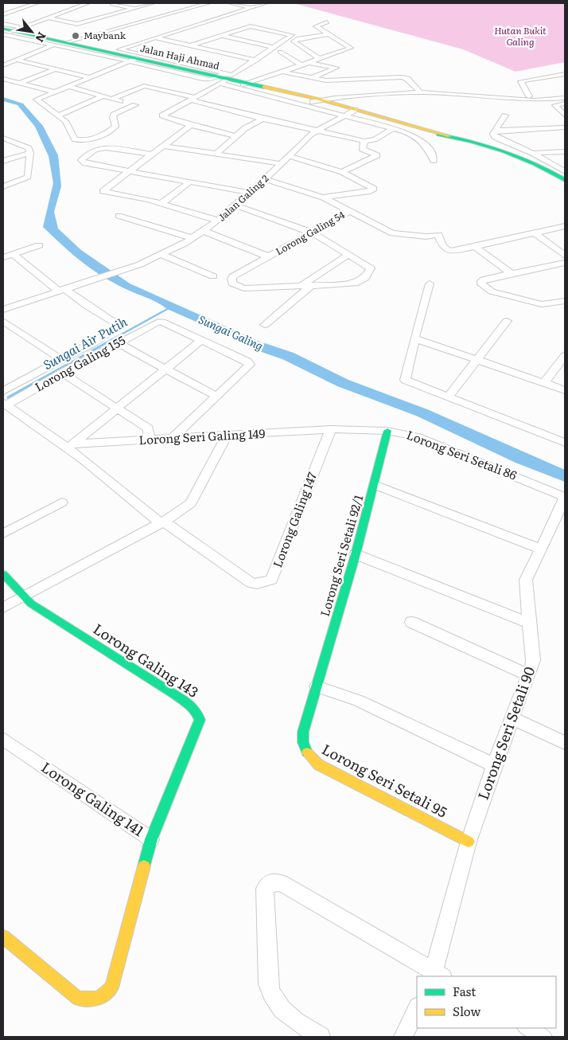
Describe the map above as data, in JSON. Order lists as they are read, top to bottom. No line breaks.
{"streets":{"street":["Jalan Haji Ahmad","Jalan Galing 2","Lorong Galing 54","Lorong Galing 155","Lorong Seri Galing 149","Lorong Seri Setali 86","Lorong Galing 147","Lorong Seri Setali 92/1","Lorong Galing 143","Lorong Seri Setali 90","Lorong Seri Setali 95","Lorong Galing 141"]},"crossings":[["Jalan Haji Ahmad","Jalan Galing 2"],["Lorong Galing 155","Lorong Seri Galing 149"],["Lorong Seri Galing 149","Lorong Seri Setali 86"],["Lorong Seri Galing 149","Lorong Galing 147"],["Lorong Seri Setali 86","Lorong Galing 147"],["Lorong Seri Setali 86","Lorong Seri Setali 92/1"],["Lorong Seri Setali 86","Lorong Seri Setali 90"],["Lorong Seri Setali 92/1","Lorong Seri Setali 95"],["Lorong Galing 143","Lorong Galing 141"],["Lorong Seri Setali 90","Lorong Seri Setali 95"]],"water":["Sungai Galing","Sungai Air Putih"],"parks":["Hutan Bukit Galing"],"places":["Maybank"],"legend":["Fast","Slow"],"north":"bottom right"}
